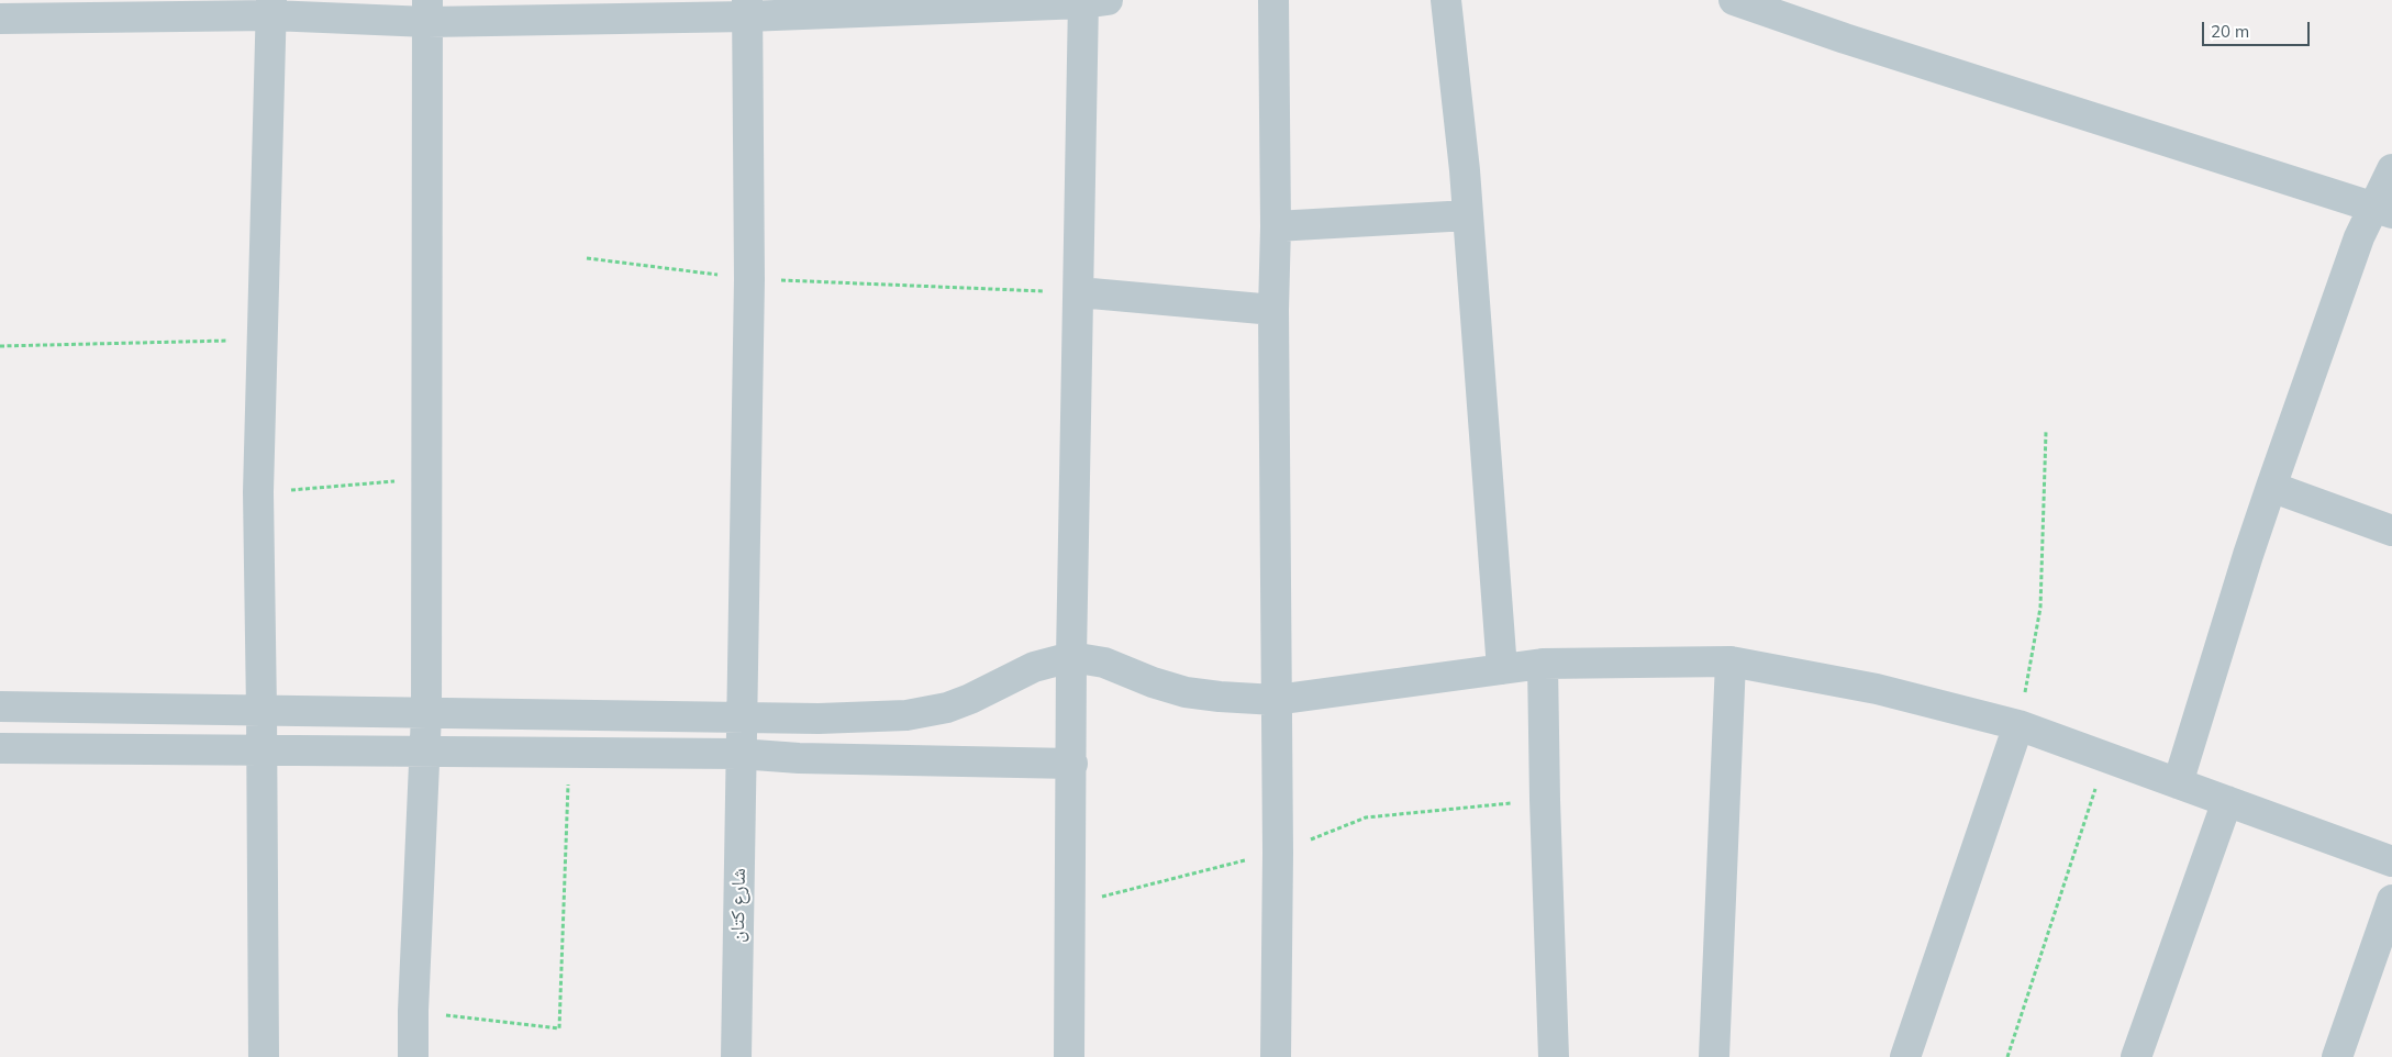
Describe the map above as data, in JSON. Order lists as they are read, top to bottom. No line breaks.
{"streets":{"street":["شارع كتان"]},"scale_bar":"20 m"}
